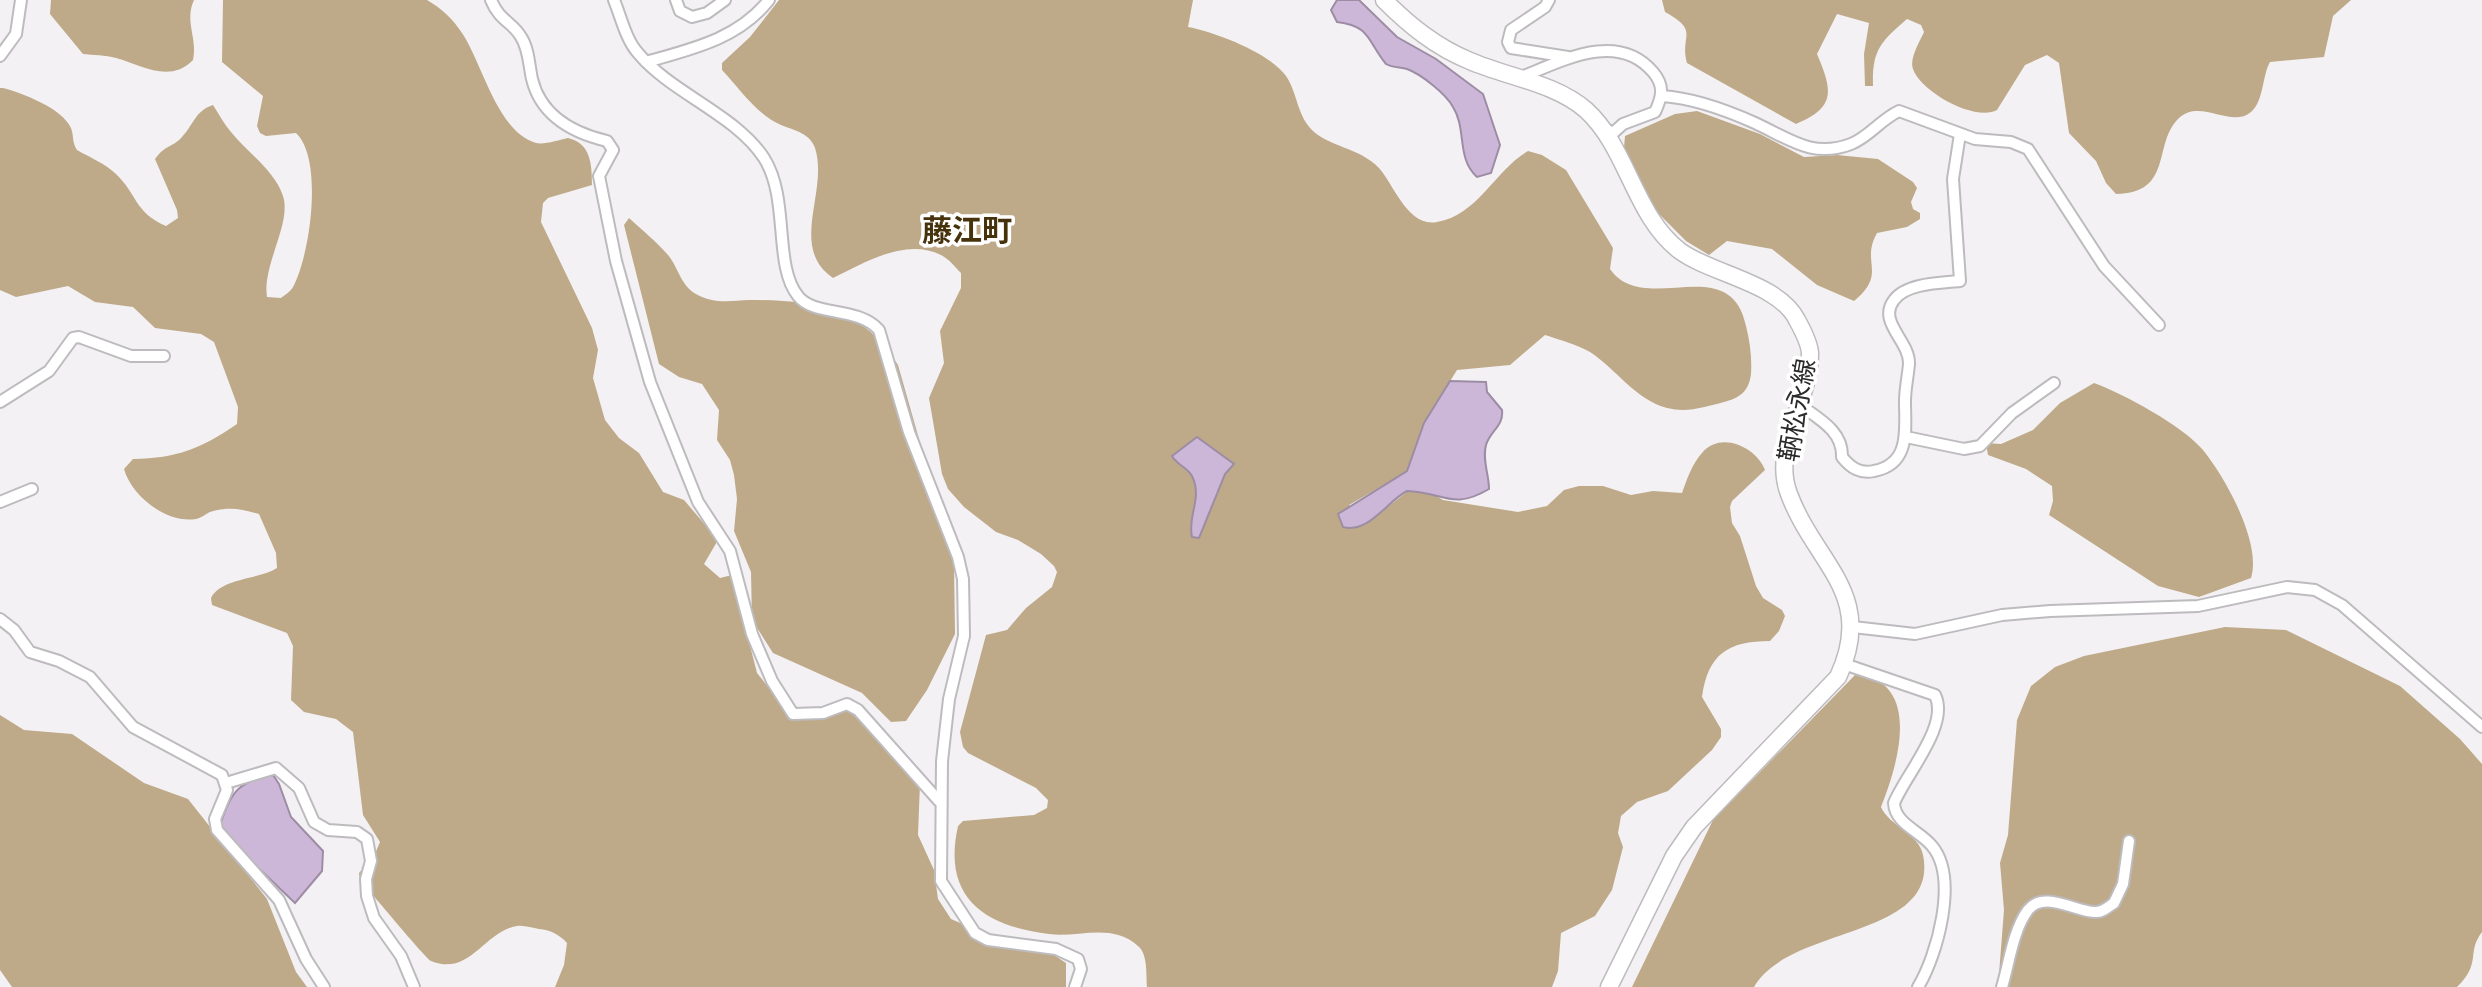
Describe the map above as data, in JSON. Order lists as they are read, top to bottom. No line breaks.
{"streets":{"main road":["鞆松永線"]},"districts":["藤江町"]}
